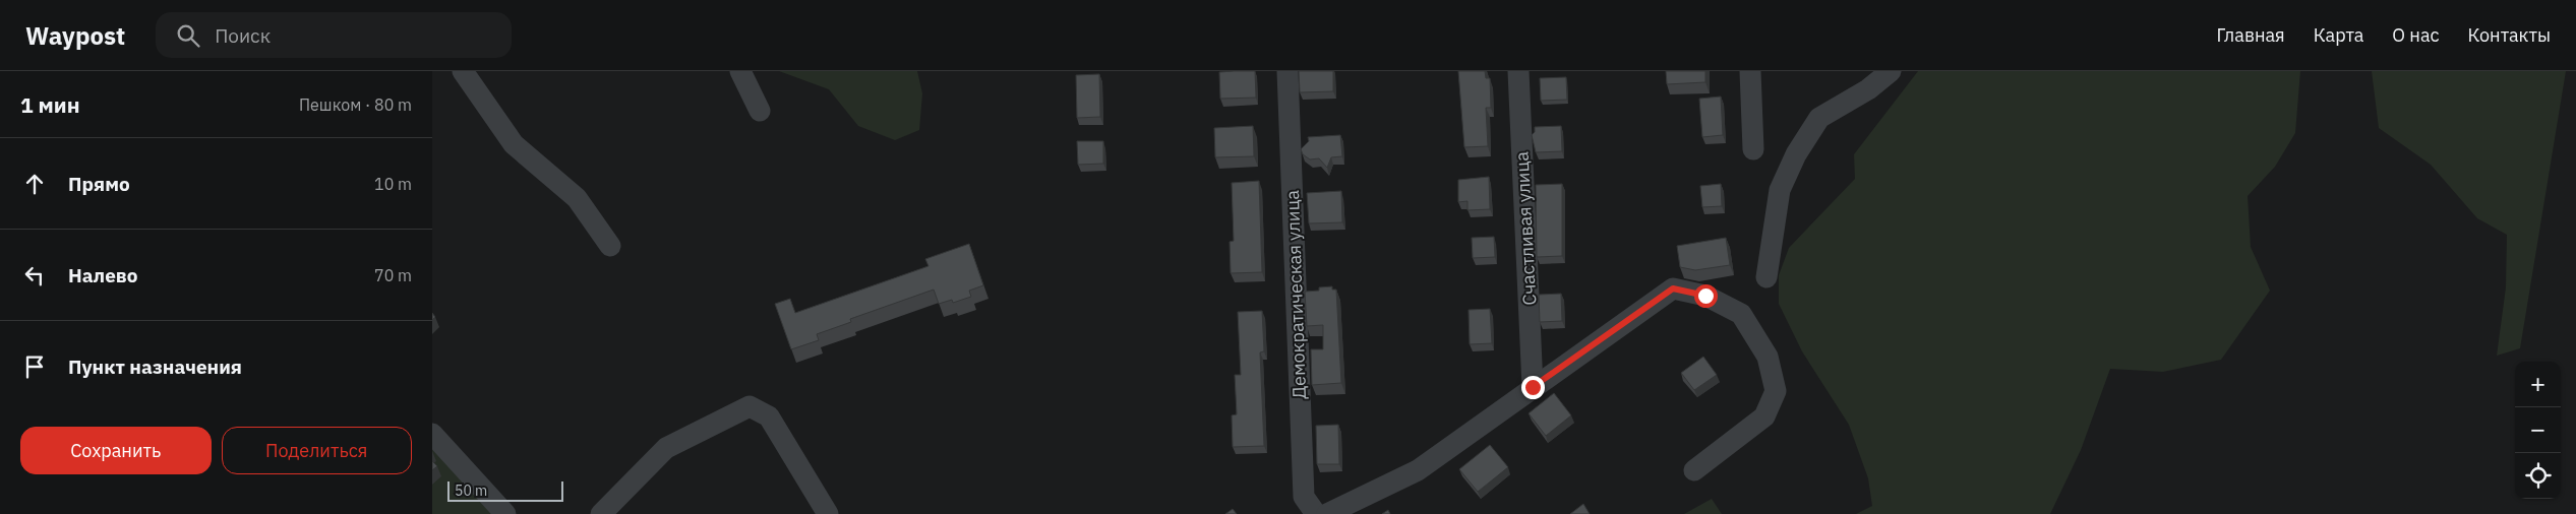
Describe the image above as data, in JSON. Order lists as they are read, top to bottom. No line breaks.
{"streets":{"street":["Счастливая улица","Демократическая улица"]},"scale_bar":"50 m","page":{"header":"Waypost","search":"Поиск","nav":["Главная","Карта","О нас","Контакты"],"heading":["1 мин","Пешком · 80 m"],"list":[["Прямо","10 m"],["Налево","70 m"],"Пункт назначения"],"map_buttons":["+","−"],"buttons":["Сохранить","Поделиться"],"scale":"50 m"}}
